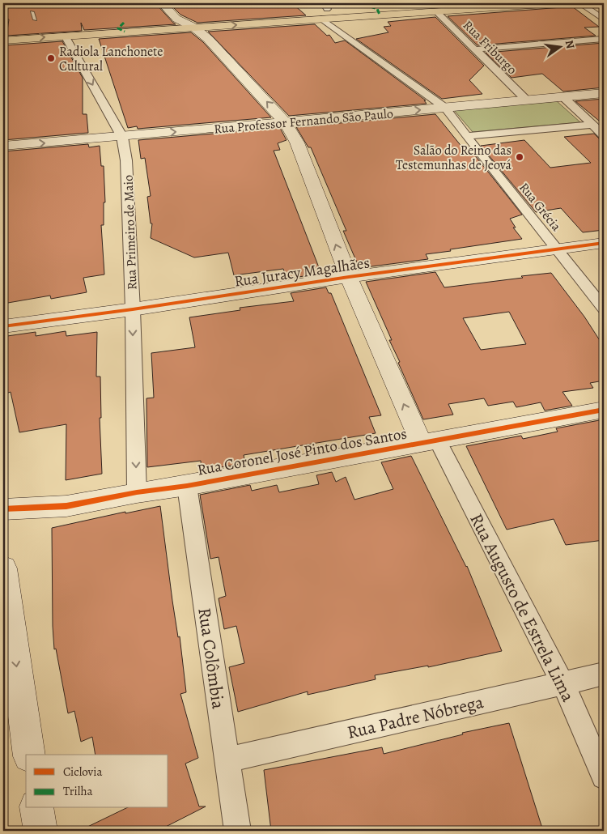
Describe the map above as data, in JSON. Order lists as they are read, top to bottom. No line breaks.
{"streets":{"street":["Rua Friburgo","Rua Professor Fernando São Paulo","Rua Grécia","Rua Primeiro de Maio","Rua Juracy Magalhães","Rua Coronel José Pinto dos Santos","Rua Augusto de Estrela Lima","Rua Colômbia","Rua Padre Nóbrega"]},"crossings":[["Rua Friburgo","Rua Professor Fernando São Paulo"],["Rua Professor Fernando São Paulo","Rua Grécia"],["Rua Professor Fernando São Paulo","Rua Primeiro de Maio"],["Rua Grécia","Rua Juracy Magalhães"],["Rua Primeiro de Maio","Rua Juracy Magalhães"],["Rua Primeiro de Maio","Rua Coronel José Pinto dos Santos"],["Rua Coronel José Pinto dos Santos","Rua Augusto de Estrela Lima"],["Rua Coronel José Pinto dos Santos","Rua Colômbia"],["Rua Augusto de Estrela Lima","Rua Padre Nóbrega"],["Rua Colômbia","Rua Padre Nóbrega"]],"one_way":["Rua Professor Fernando São Paulo","Rua Primeiro de Maio"],"places":["Radiola Lanchonete Cultural","Salão do Reino das Testemunhas de Jeová"],"legend":["Ciclovia","Trilha"],"north":"right"}
